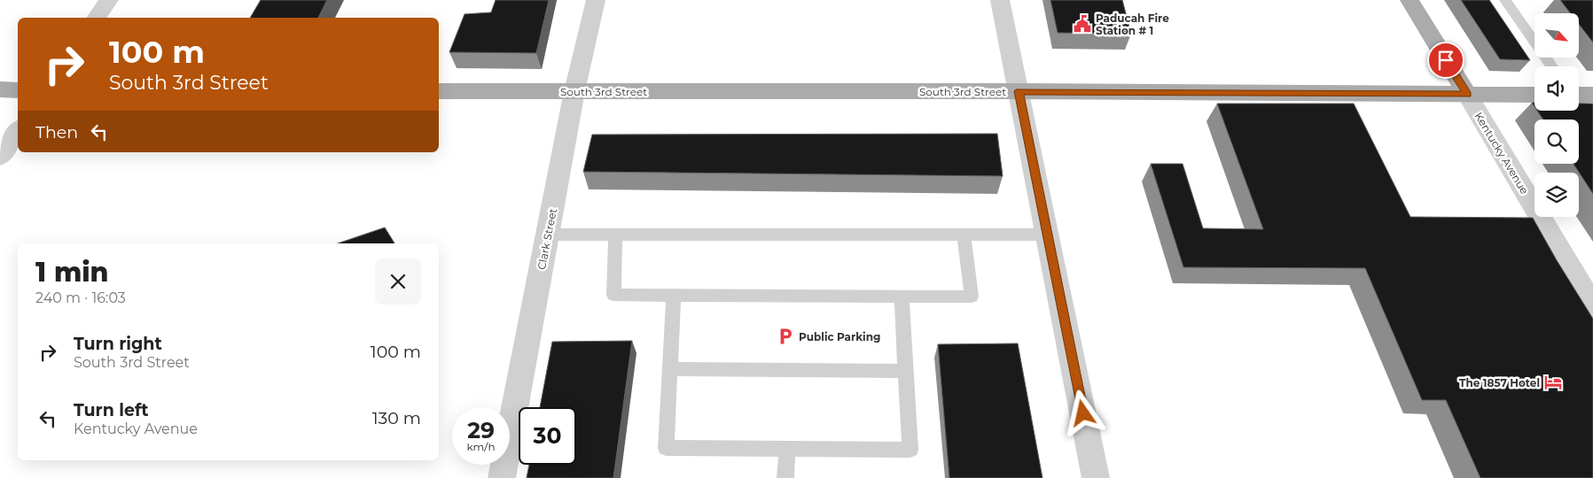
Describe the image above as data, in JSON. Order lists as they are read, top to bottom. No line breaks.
{"streets":{"main road":["South 3rd Street","Kentucky Avenue"],"street":["Clark Street"]},"crossings":[["South 3rd Street","Kentucky Avenue"],["South 3rd Street","Clark Street"]],"places":{"public building":["Paducah Fire Station # 1"],"parking":["Public Parking"],"hotel":["The 1857 Hotel"]},"north":"bottom right","page":{"turn":["100 m","South 3rd Street"],"then":"Then","heading":["1 min","240 m · 16:03"],"list":[{"name":"Turn right","note":"South 3rd Street","value":"100 m"},{"name":"Turn left","note":"Kentucky Avenue","value":"130 m"}],"speed":"29 km/h","limit":"30"}}
